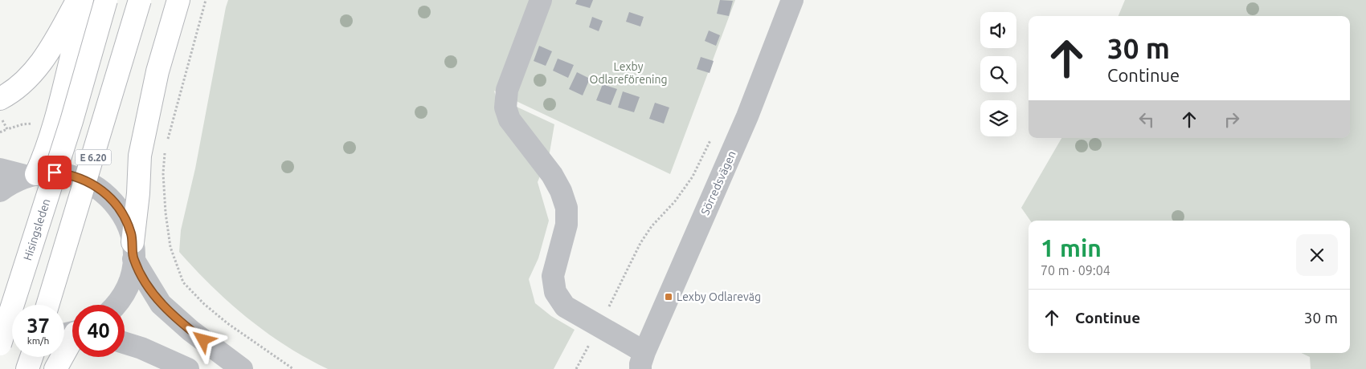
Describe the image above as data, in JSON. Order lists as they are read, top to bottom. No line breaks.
{"streets":{"highway":["E 6.20","Hisingsleden"],"street":["Sörredsvägen"]},"parks":["Lexby Odlareförening"],"places":{"transit":["Lexby Odlareväg"]},"page":{"turn":["30 m","Continue"],"heading":["1 min","70 m · 09:04"],"list":[{"name":"Continue","value":"30 m"}],"speed":"37 km/h","limit":"40"}}
